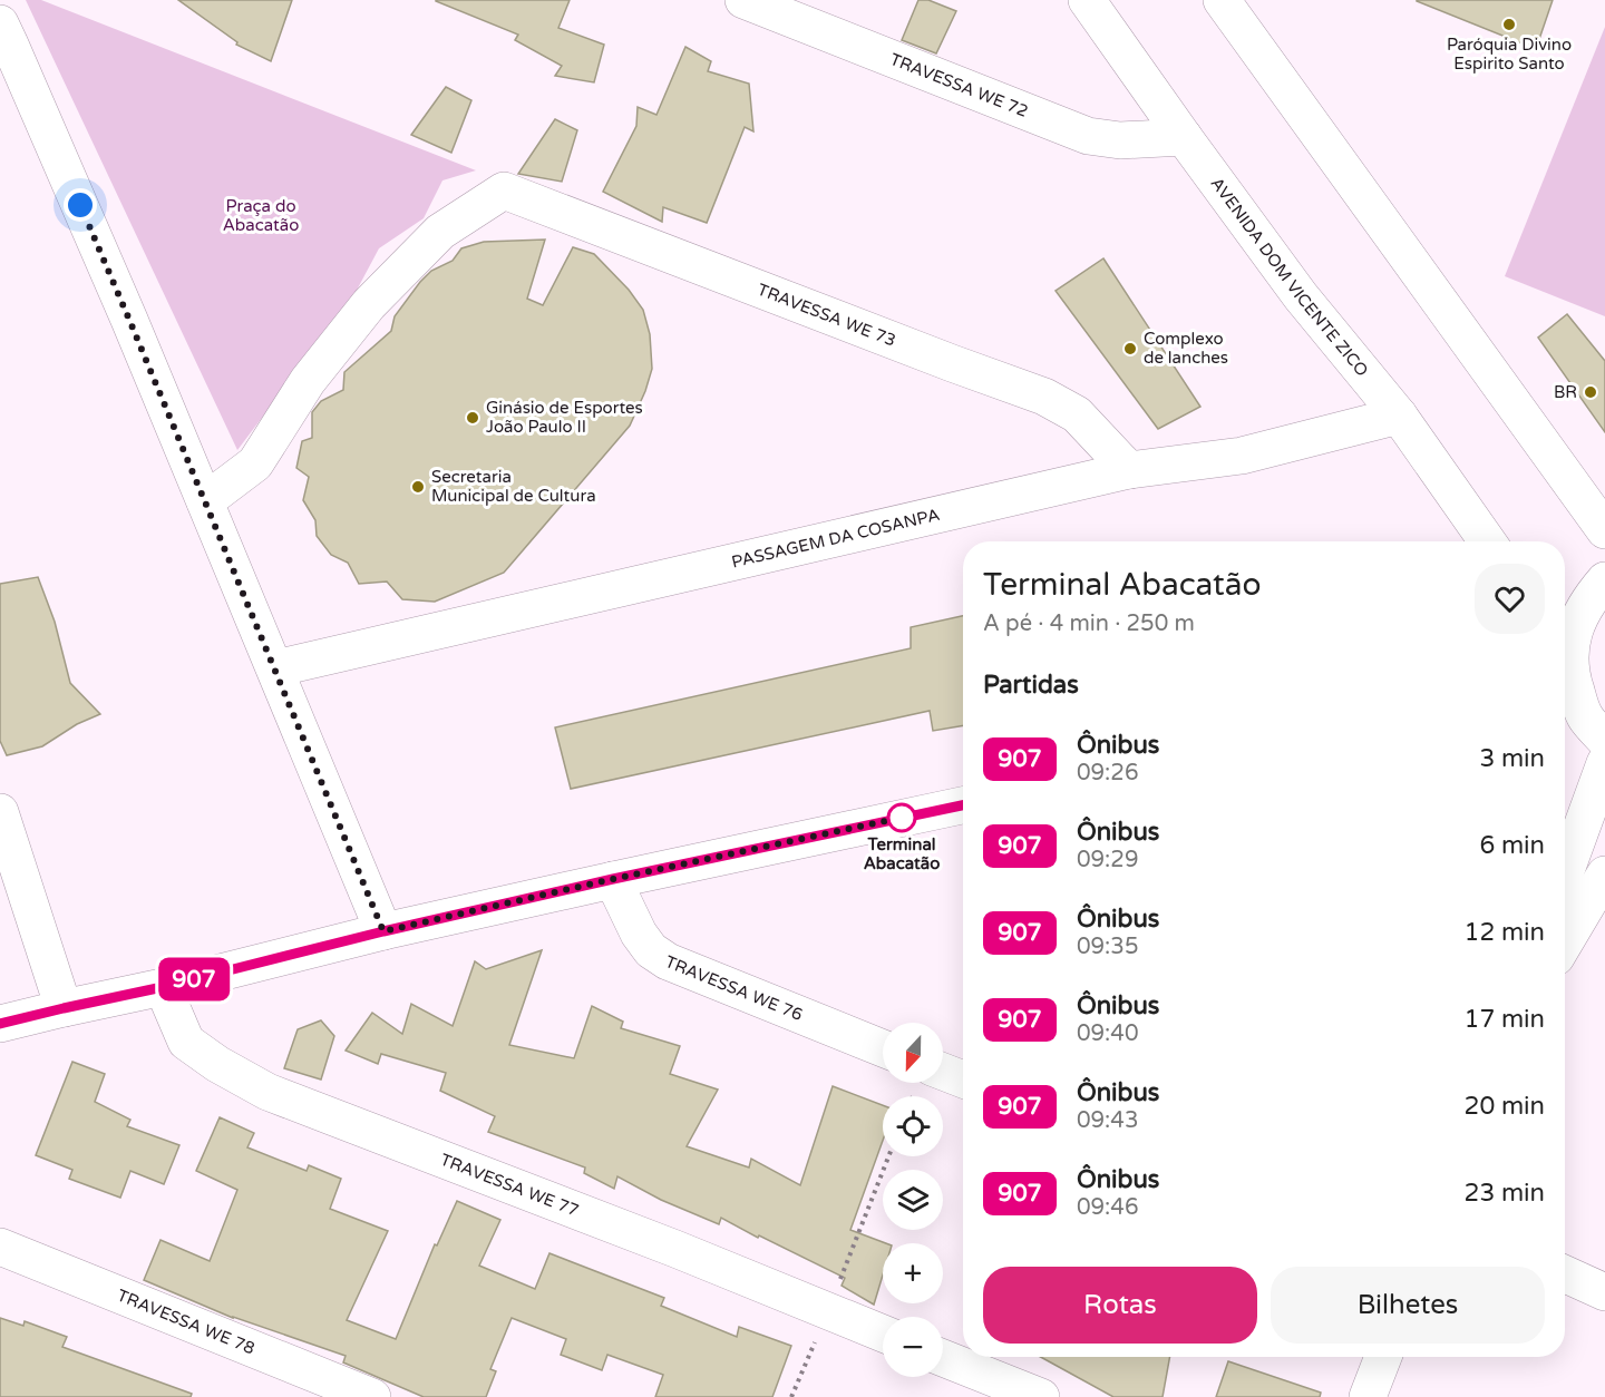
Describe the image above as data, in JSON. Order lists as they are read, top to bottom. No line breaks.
{"streets":{"street":["TRAVESSA WE 72","AVENIDA DOM VICENTE ZICO","TRAVESSA WE 73","PASSAGEM DA COSANPA","TRAVESSA WE 76","TRAVESSA WE 77","TRAVESSA WE 78"]},"crossings":[["TRAVESSA WE 72","AVENIDA DOM VICENTE ZICO"],["AVENIDA DOM VICENTE ZICO","PASSAGEM DA COSANPA"],["TRAVESSA WE 73","PASSAGEM DA COSANPA"]],"parks":["Praça do Abacatão"],"places":["Paróquia Divino Espirito Santo","Complexo de lanches","BR","Ginásio de Esportes João Paulo II","Secretaria Municipal de Cultura","Terminal Abacatão"],"lines":["bus line 907"],"north":"bottom","page":{"on_map":"907","heading":[["Terminal Abacatão","A pé · 4 min · 250 m"],"Partidas"],"list":[{"mark":"907","name":"Ônibus","note":"09:26","value":"3 min"},{"mark":"907","name":"Ônibus","note":"09:29","value":"6 min"},{"mark":"907","name":"Ônibus","note":"09:35","value":"12 min"},{"mark":"907","name":"Ônibus","note":"09:40","value":"17 min"},{"mark":"907","name":"Ônibus","note":"09:43","value":"20 min"},{"mark":"907","name":"Ônibus","note":"09:46","value":"23 min"}],"map_buttons":["+","−"],"buttons":["Rotas","Bilhetes"]}}
